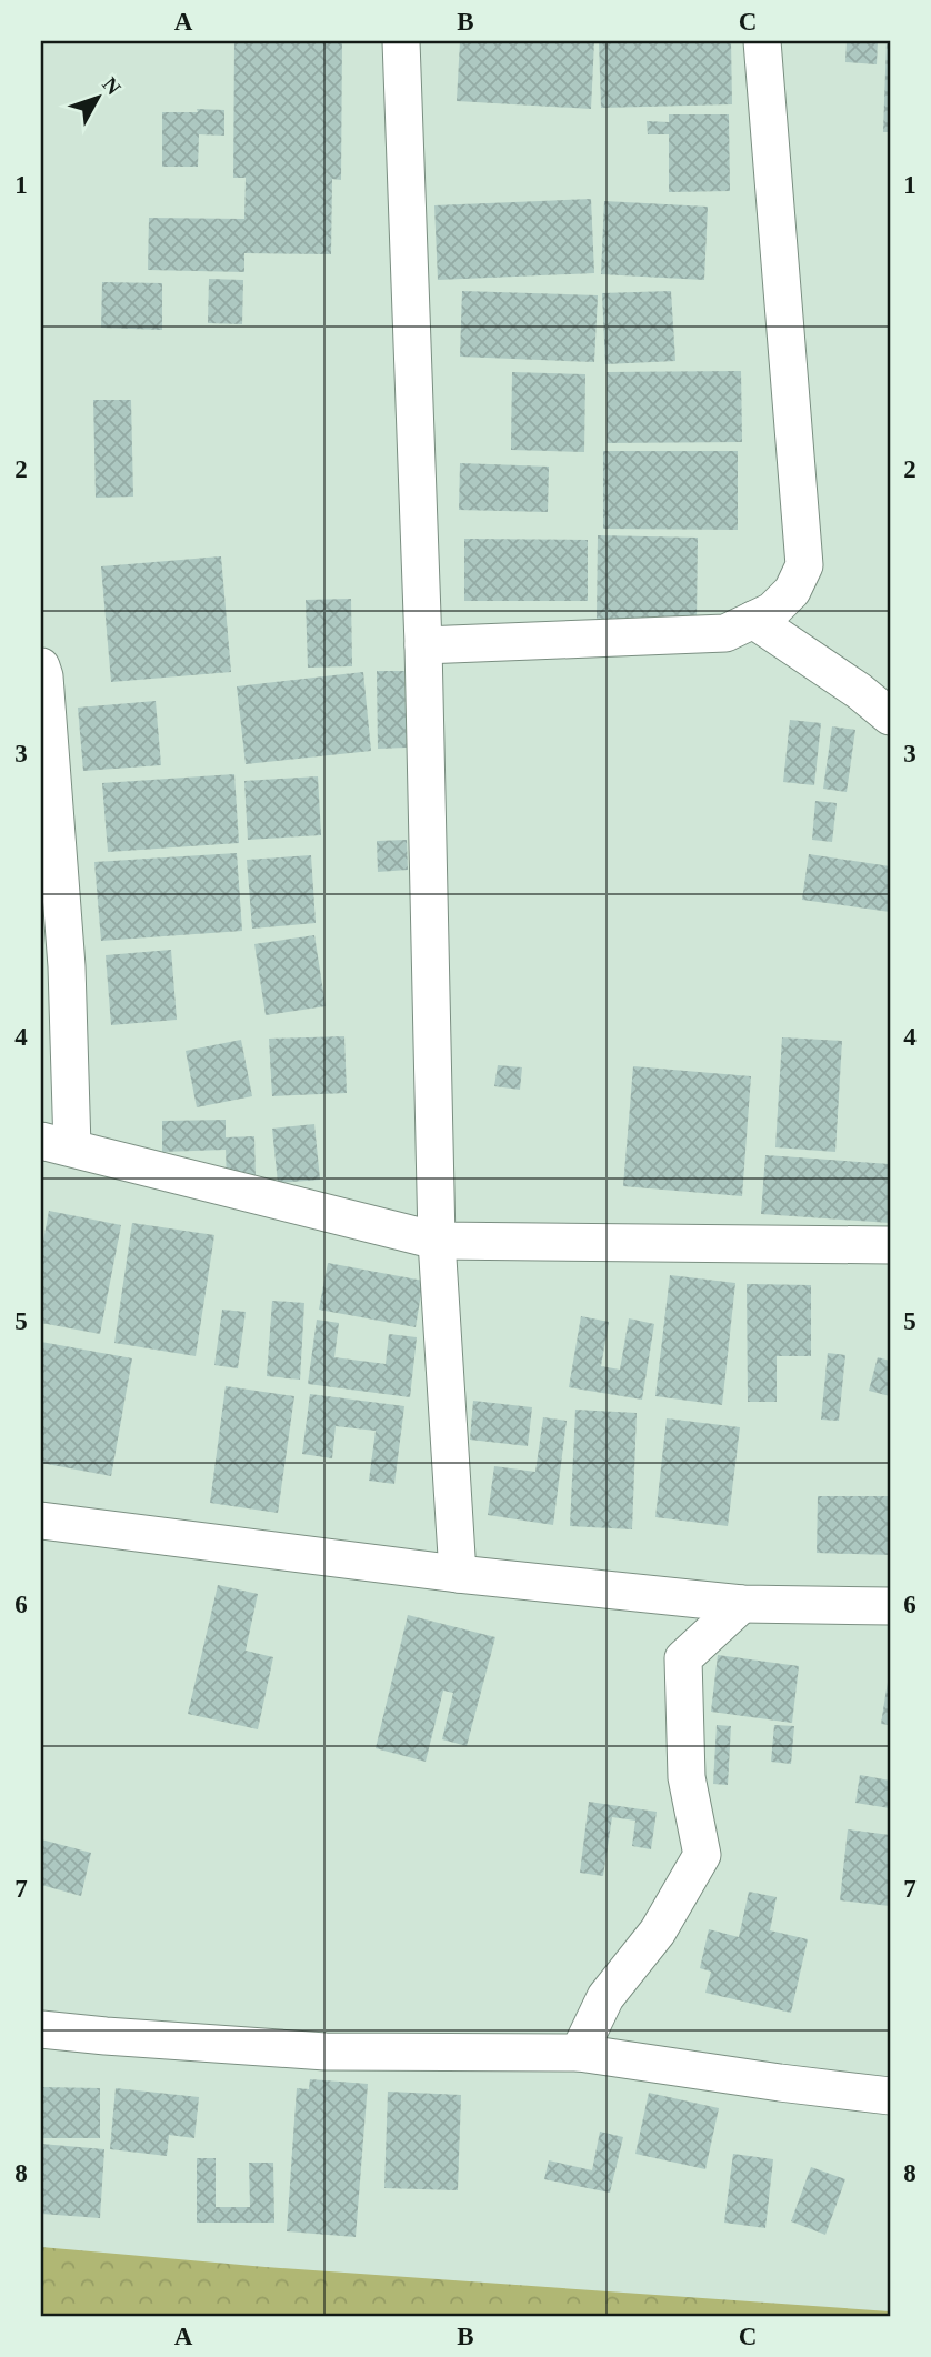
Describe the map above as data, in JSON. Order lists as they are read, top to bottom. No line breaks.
{"north":"top right","grid":{"columns":["A","B","C"],"rows":["1","2","3","4","5","6","7","8"]}}
